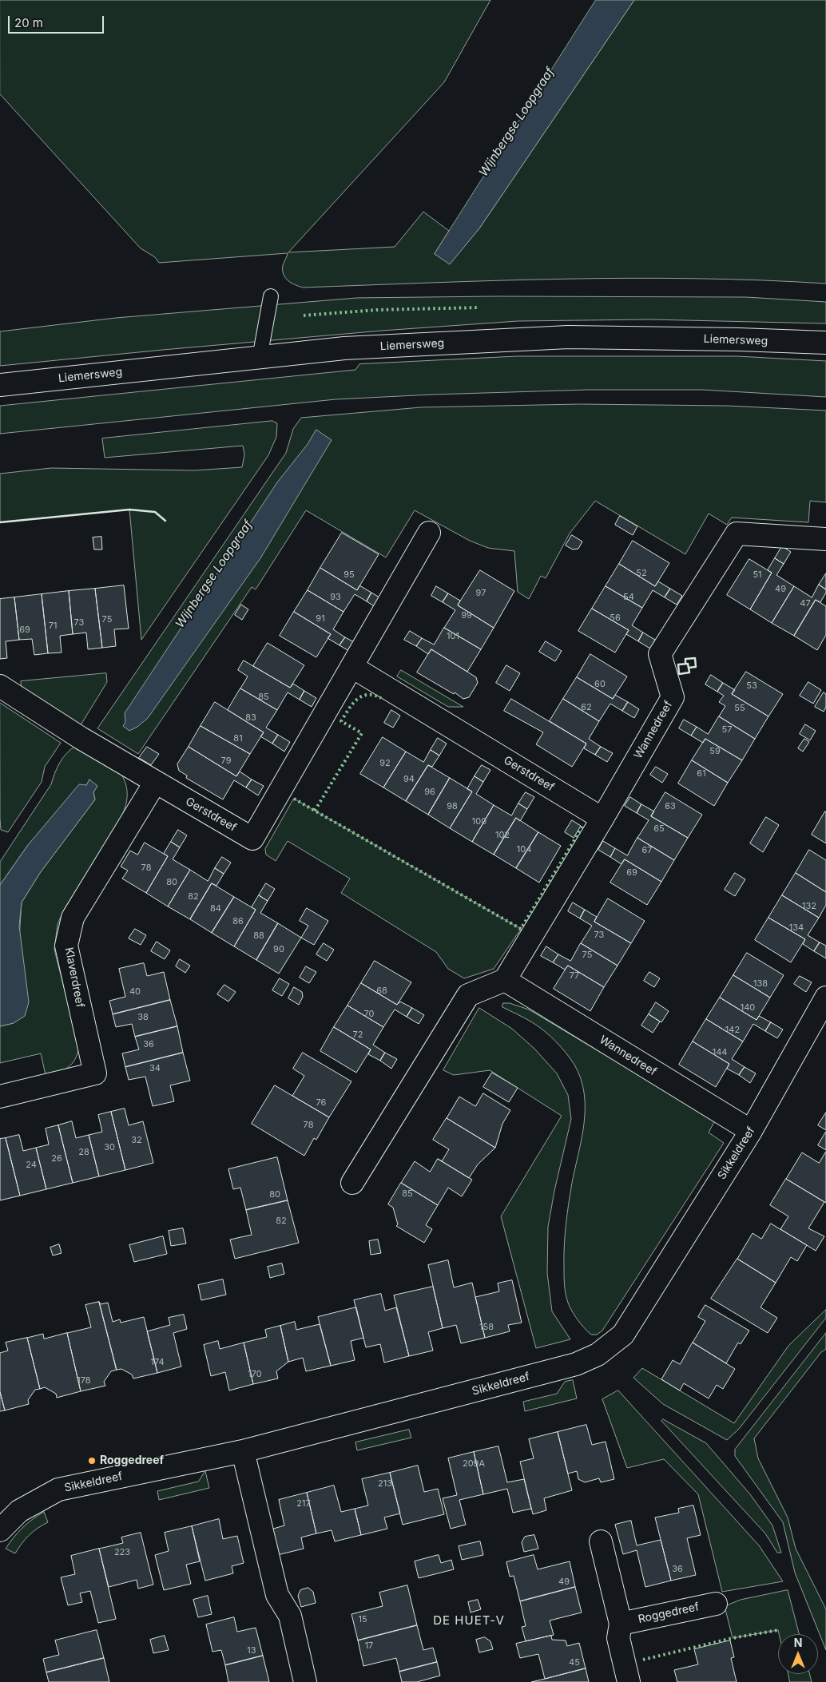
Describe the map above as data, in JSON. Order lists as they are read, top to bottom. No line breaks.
{"streets":{"street":["Liemersweg","Wannedreef","Gerstdreef","Klaverdreef","Sikkeldreef","Roggedreef"]},"crossings":[["Wannedreef","Gerstdreef"],["Wannedreef","Sikkeldreef"],["Gerstdreef","Klaverdreef"]],"districts":["DE HUET-V"],"water":["Wijnbergse Loopgraaf"],"places":["Roggedreef"],"house_numbers":["52","95","51","49","97","93","54","47","99","56","91","75","73","71","69","101","60","53","85","62","55","83","57","81","59","79","92","61","94","96","98","63","100","65","102","104","67","78","69","80","82","132","84","86","134","73","88","90","75","77","138","68","40","140","70","38","142","72","36","144","34","76","78","32","30","28","26","24","85","80","82","158","174","170","178","209A","213","217","223","36","49","15","17","13","45"],"scale_bar":"20 m","north":"top"}
